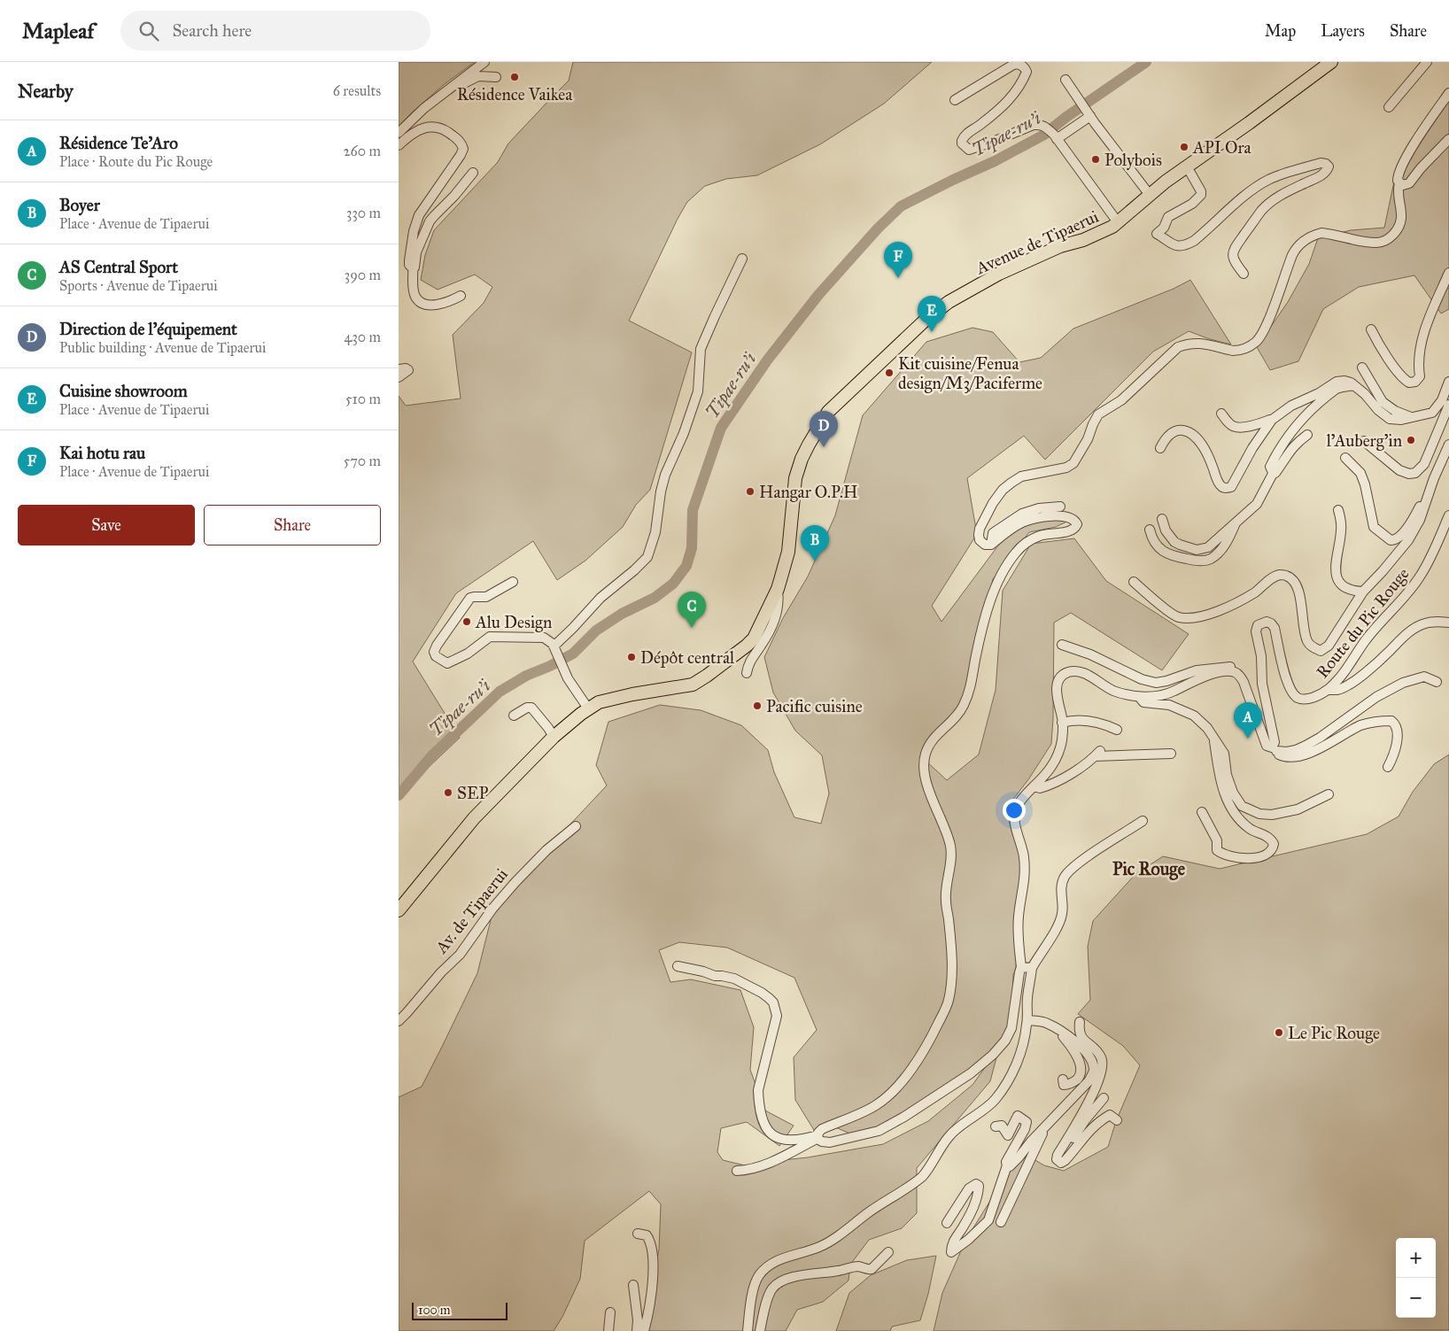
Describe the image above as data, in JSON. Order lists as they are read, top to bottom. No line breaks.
{"streets":{"main road":["Avenue de Tipaerui"],"street":["Route du Pic Rouge","Av. de Tipaerui"]},"districts":["Pic Rouge"],"water":["Tipae-ru’i"],"places":["Résidence Vaikea","API Ora","Polybois","Kit cuisine/Fenua design/M3/Paciferme","l'Auberg'in","Hangar O.P.H","Alu Design","Dépôt central","Pacific cuisine","SEP","Le Pic Rouge"],"scale_bar":"100 m","page":{"header":"Mapleaf","search":"Search here","nav":["Map","Layers","Share"],"heading":["Nearby","6 results"],"list":[{"mark":"A","name":"Résidence Te'Aro","note":"Place · Route du Pic Rouge","value":"260 m"},{"mark":"B","name":"Boyer","note":"Place · Avenue de Tipaerui","value":"330 m"},{"mark":"C","name":"AS Central Sport","note":"Sports · Avenue de Tipaerui","value":"390 m"},{"mark":"D","name":"Direction de l'équipement","note":"Public building · Avenue de Tipaerui","value":"430 m"},{"mark":"E","name":"Cuisine showroom","note":"Place · Avenue de Tipaerui","value":"510 m"},{"mark":"F","name":"Kai hotu rau","note":"Place · Avenue de Tipaerui","value":"570 m"}],"pins":["F","E","D","B","C","A"],"buttons":["Save","Share"],"map_buttons":["+","−"],"scale":"100 m"}}
